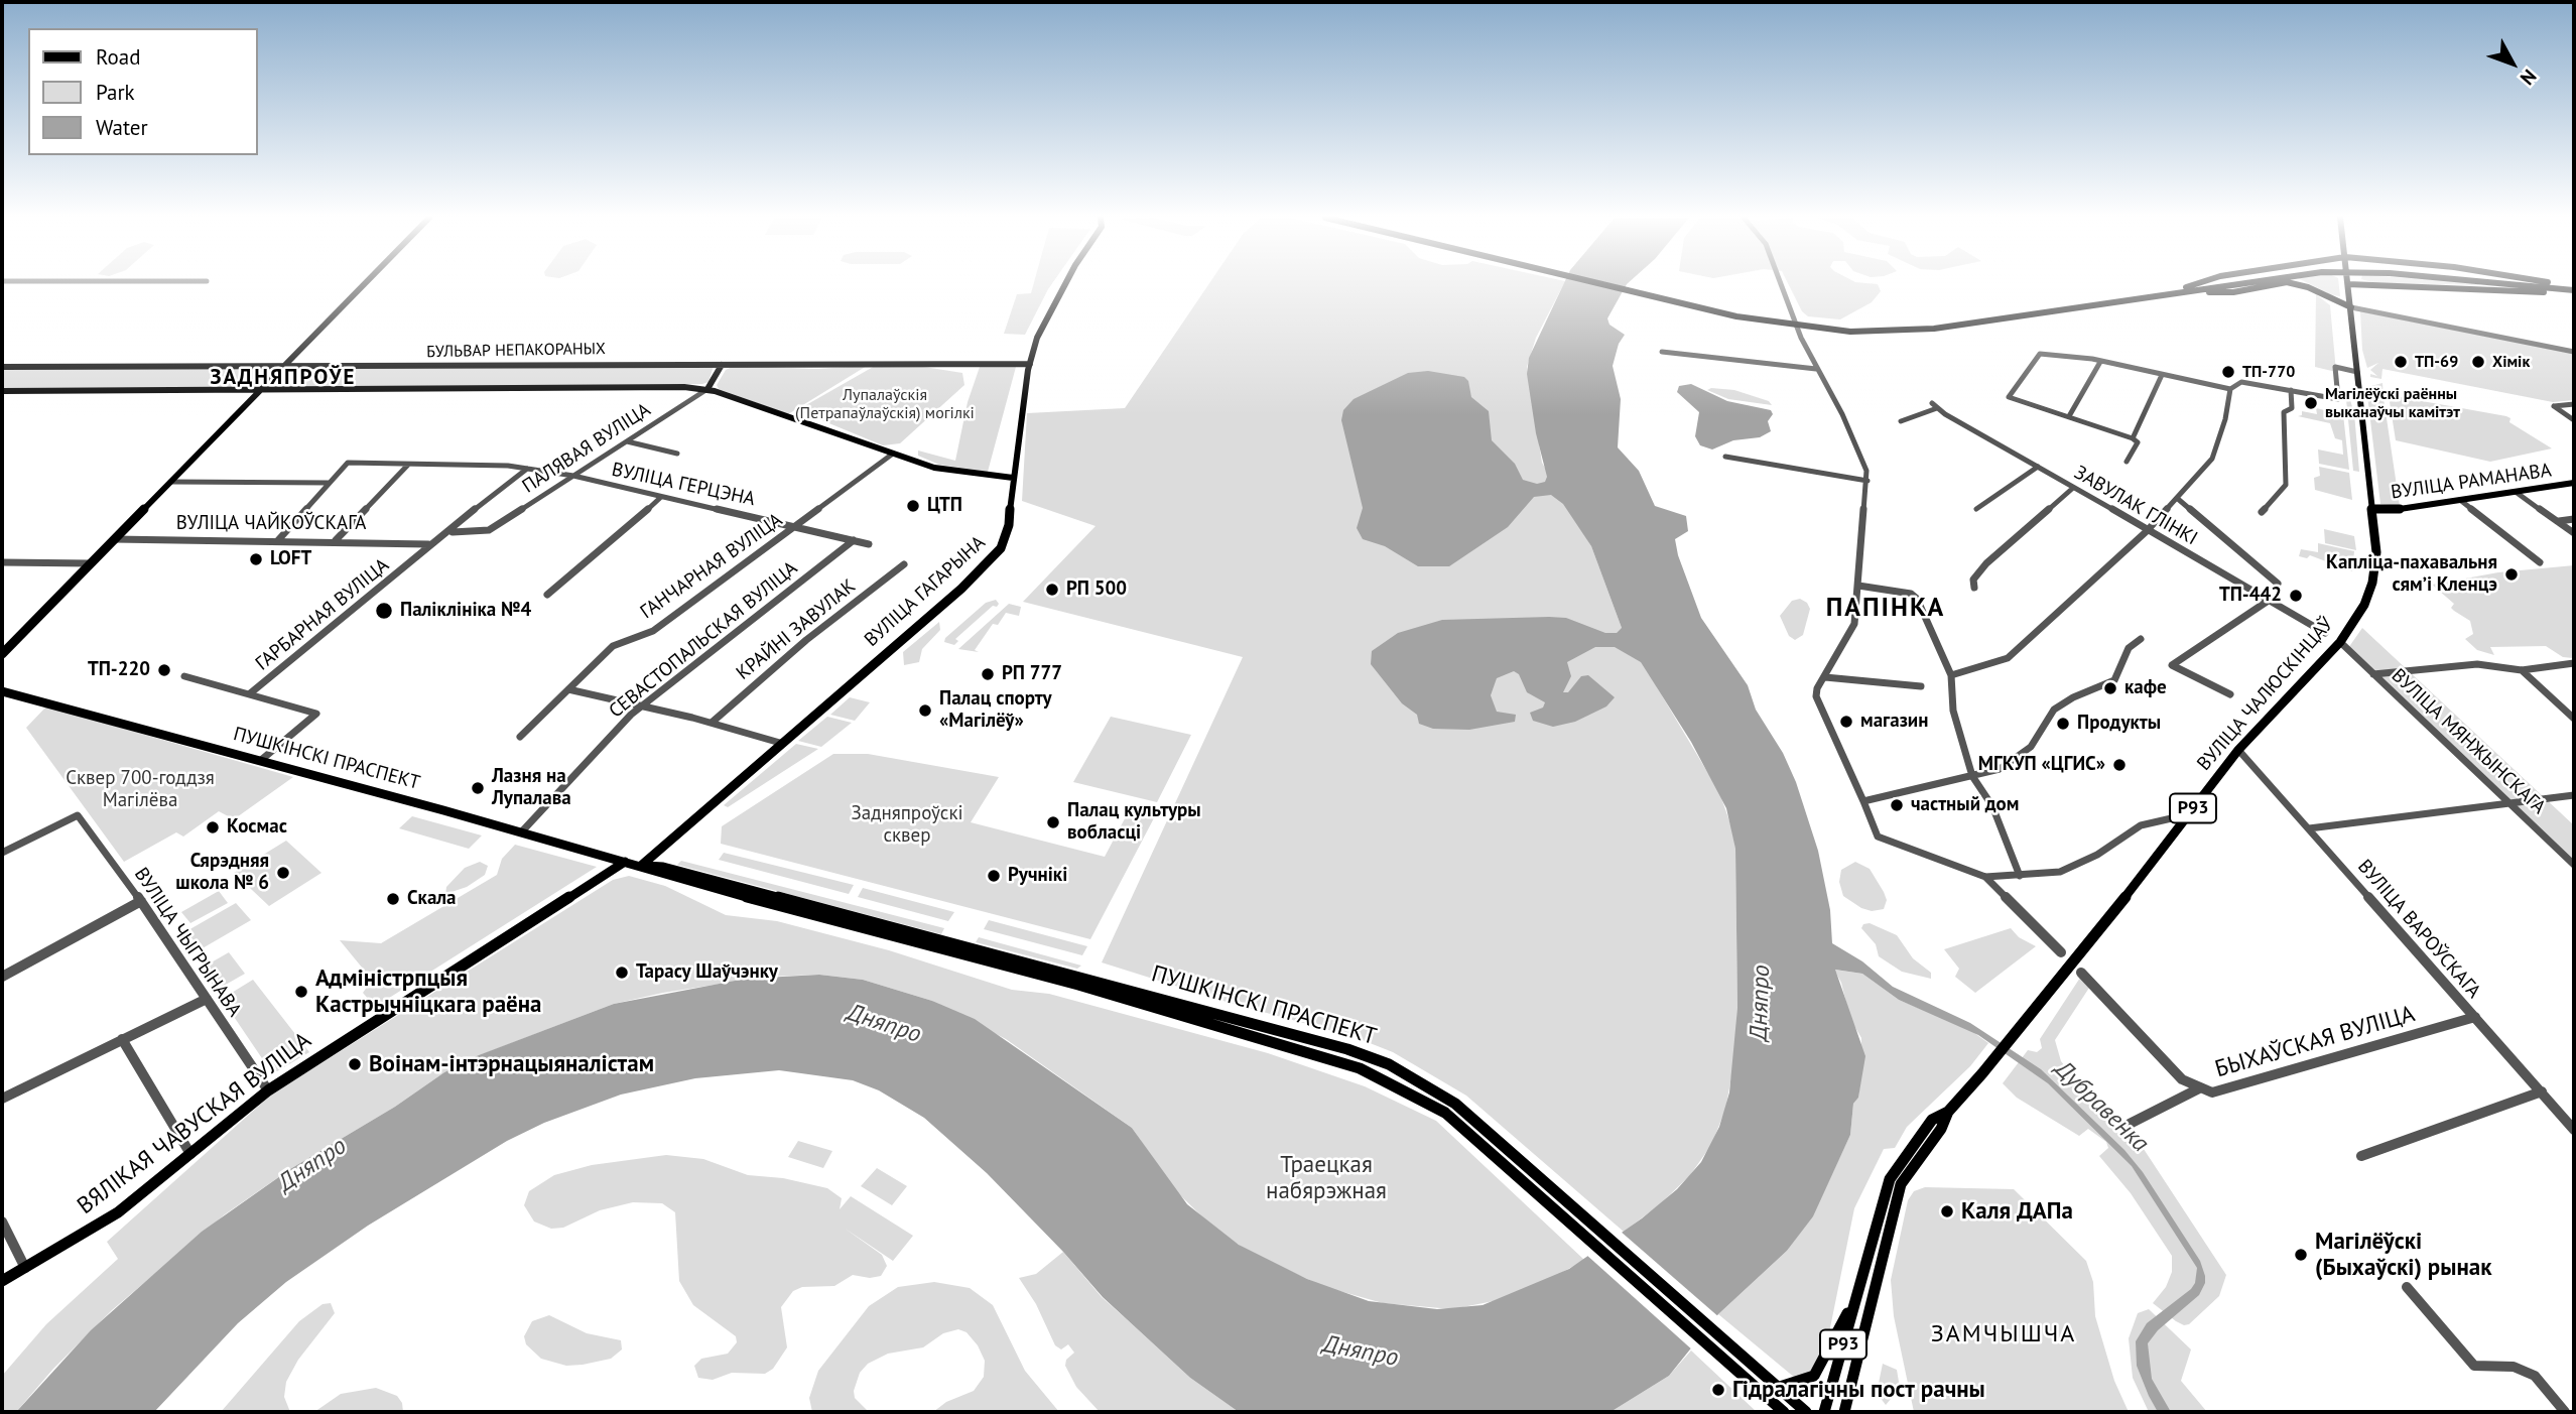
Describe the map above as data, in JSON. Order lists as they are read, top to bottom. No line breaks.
{"streets":{"main road":["БУЛЬВАР НЕПАКОРАНЫХ","ПАЛЯВАЯ ВУЛІЦА","ВУЛІЦА РАМАНАВА","ВУЛІЦА ГАГАРЫНА","ВУЛІЦА ЧАЛЮСКІНЦАЎ","ПУШКІНСКІ ПРАСПЕКТ","Р93","ВЯЛІКАЯ ЧАВУСКАЯ ВУЛІЦА"],"street":["ВУЛІЦА ГЕРЦЭНА","ЗАВУЛАК ГЛІНКІ","ВУЛІЦА ЧАЙКОЎСКАГА","ГАНЧАРНАЯ ВУЛІЦА","ГАРБАРНАЯ ВУЛІЦА","КРАЙНІ ЗАВУЛАК","СЕВАСТОПАЛЬСКАЯ ВУЛІЦА","ВУЛІЦА МЯНЖЫНСКАГА","ВУЛІЦА ВАРОЎСКАГА","ВУЛІЦА ЧЫГРЫНАВА","БЫХАЎСКАЯ ВУЛІЦА"]},"crossings":[["БУЛЬВАР НЕПАКОРАНЫХ","ПАЛЯВАЯ ВУЛІЦА"],["БУЛЬВАР НЕПАКОРАНЫХ","ВУЛІЦА ГАГАРЫНА"],["ПАЛЯВАЯ ВУЛІЦА","ВУЛІЦА ГЕРЦЭНА"],["ВУЛІЦА РАМАНАВА","ВУЛІЦА ЧАЛЮСКІНЦАЎ"],["ВУЛІЦА ГЕРЦЭНА","ВУЛІЦА ЧАЙКОЎСКАГА"],["ВУЛІЦА ГЕРЦЭНА","ГАНЧАРНАЯ ВУЛІЦА"],["ВУЛІЦА ГЕРЦЭНА","ГАРБАРНАЯ ВУЛІЦА"],["ВУЛІЦА ГЕРЦЭНА","СЕВАСТОПАЛЬСКАЯ ВУЛІЦА"],["ВУЛІЦА ЧАЙКОЎСКАГА","ГАРБАРНАЯ ВУЛІЦА"],["ВУЛІЦА ГАГАРЫНА","ПУШКІНСКІ ПРАСПЕКТ"],["ГАРБАРНАЯ ВУЛІЦА","ПУШКІНСКІ ПРАСПЕКТ"],["СЕВАСТОПАЛЬСКАЯ ВУЛІЦА","ПУШКІНСКІ ПРАСПЕКТ"],["ВУЛІЦА ЧАЛЮСКІНЦАЎ","ВУЛІЦА МЯНЖЫНСКАГА"],["ВУЛІЦА ЧАЛЮСКІНЦАЎ","ВУЛІЦА ВАРОЎСКАГА"],["ПУШКІНСКІ ПРАСПЕКТ","ВЯЛІКАЯ ЧАВУСКАЯ ВУЛІЦА"],["ВУЛІЦА ВАРОЎСКАГА","БЫХАЎСКАЯ ВУЛІЦА"],["ВУЛІЦА ЧЫГРЫНАВА","ВЯЛІКАЯ ЧАВУСКАЯ ВУЛІЦА"]],"districts":["ЗАДНЯПРОЎЕ","ПАПІНКА","ЗАМЧЫШЧА"],"water":["Дняпро","Дубравенка"],"parks":["Лупалаўскія (Петрапаўлаўскія) могілкі","Сквер 700-годдзя Магілёва","Задняпроўскі сквер","Траецкая набярэжная"],"places":["ТП-69","Хімік","ТП-770","Магілёўскі раённы выканаўчы камітэт","ЦТП","LOFT","Капліца-пахавальня сямʼі Кленцэ","РП 500","ТП-442","Паліклініка №4","ТП-220","РП 777","кафе","Палац спорту «Магілёў»","магазин","Продукты","МГКУП «ЦГИС»","Лазня на Лупалава","частный дом","Палац культуры вобласці","Космас","Сярэдняя школа № 6","Ручнікі","Скала","Тарасу Шаўчэнку","Адміністрпцыя Кастрычніцкага раёна","Воінам-інтэрнацыяналістам","Каля ДАПа","Магілёўскі (Быхаўскі) рынак","Гідралагічны пост рачны"],"legend":["Road","Park","Water"],"north":"bottom right"}
